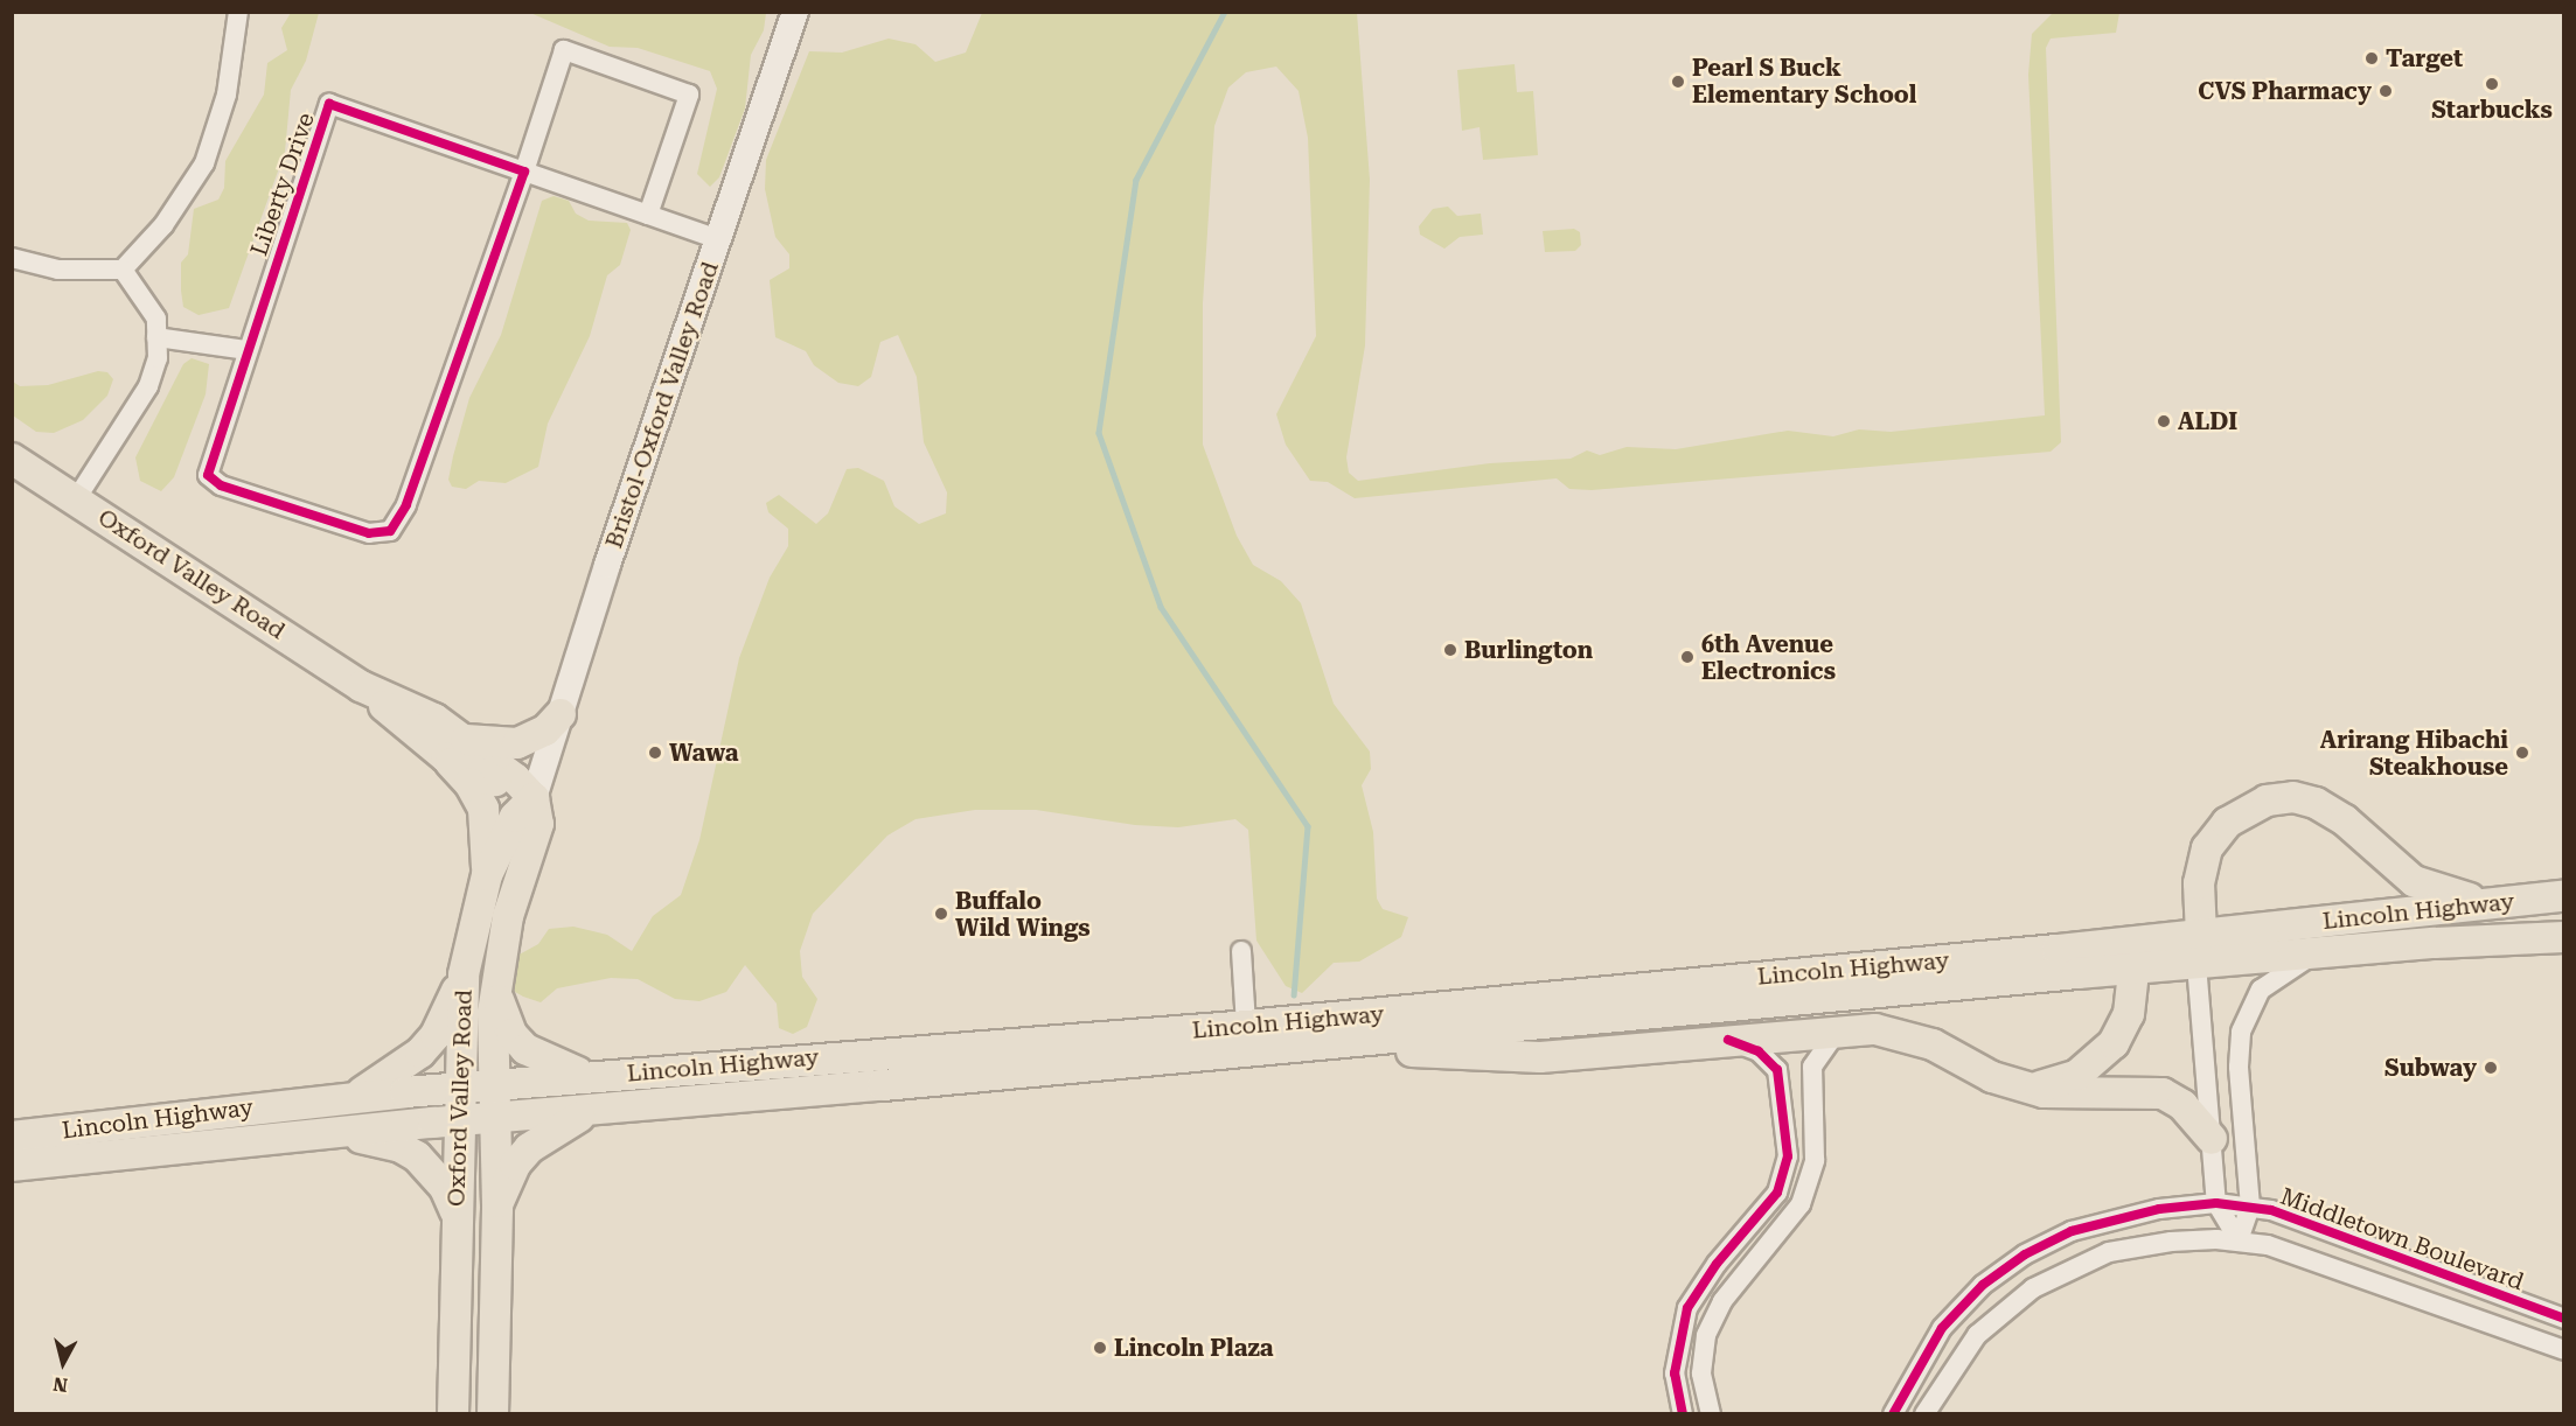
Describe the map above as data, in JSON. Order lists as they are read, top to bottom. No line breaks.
{"streets":{"main road":["Bristol-Oxford Valley Road","Oxford Valley Road","Lincoln Highway"],"street":["Liberty Drive","Middletown Boulevard"]},"crossings":[["Liberty Drive","Bristol-Oxford Valley Road"],["Bristol-Oxford Valley Road","Oxford Valley Road"],["Oxford Valley Road","Lincoln Highway"]],"places":["Target","Pearl S Buck Elementary School","Starbucks","CVS Pharmacy","ALDI","Burlington","6th Avenue Electronics","Wawa","Arirang Hibachi Steakhouse","Buffalo Wild Wings","Subway","Lincoln Plaza"],"north":"bottom"}
